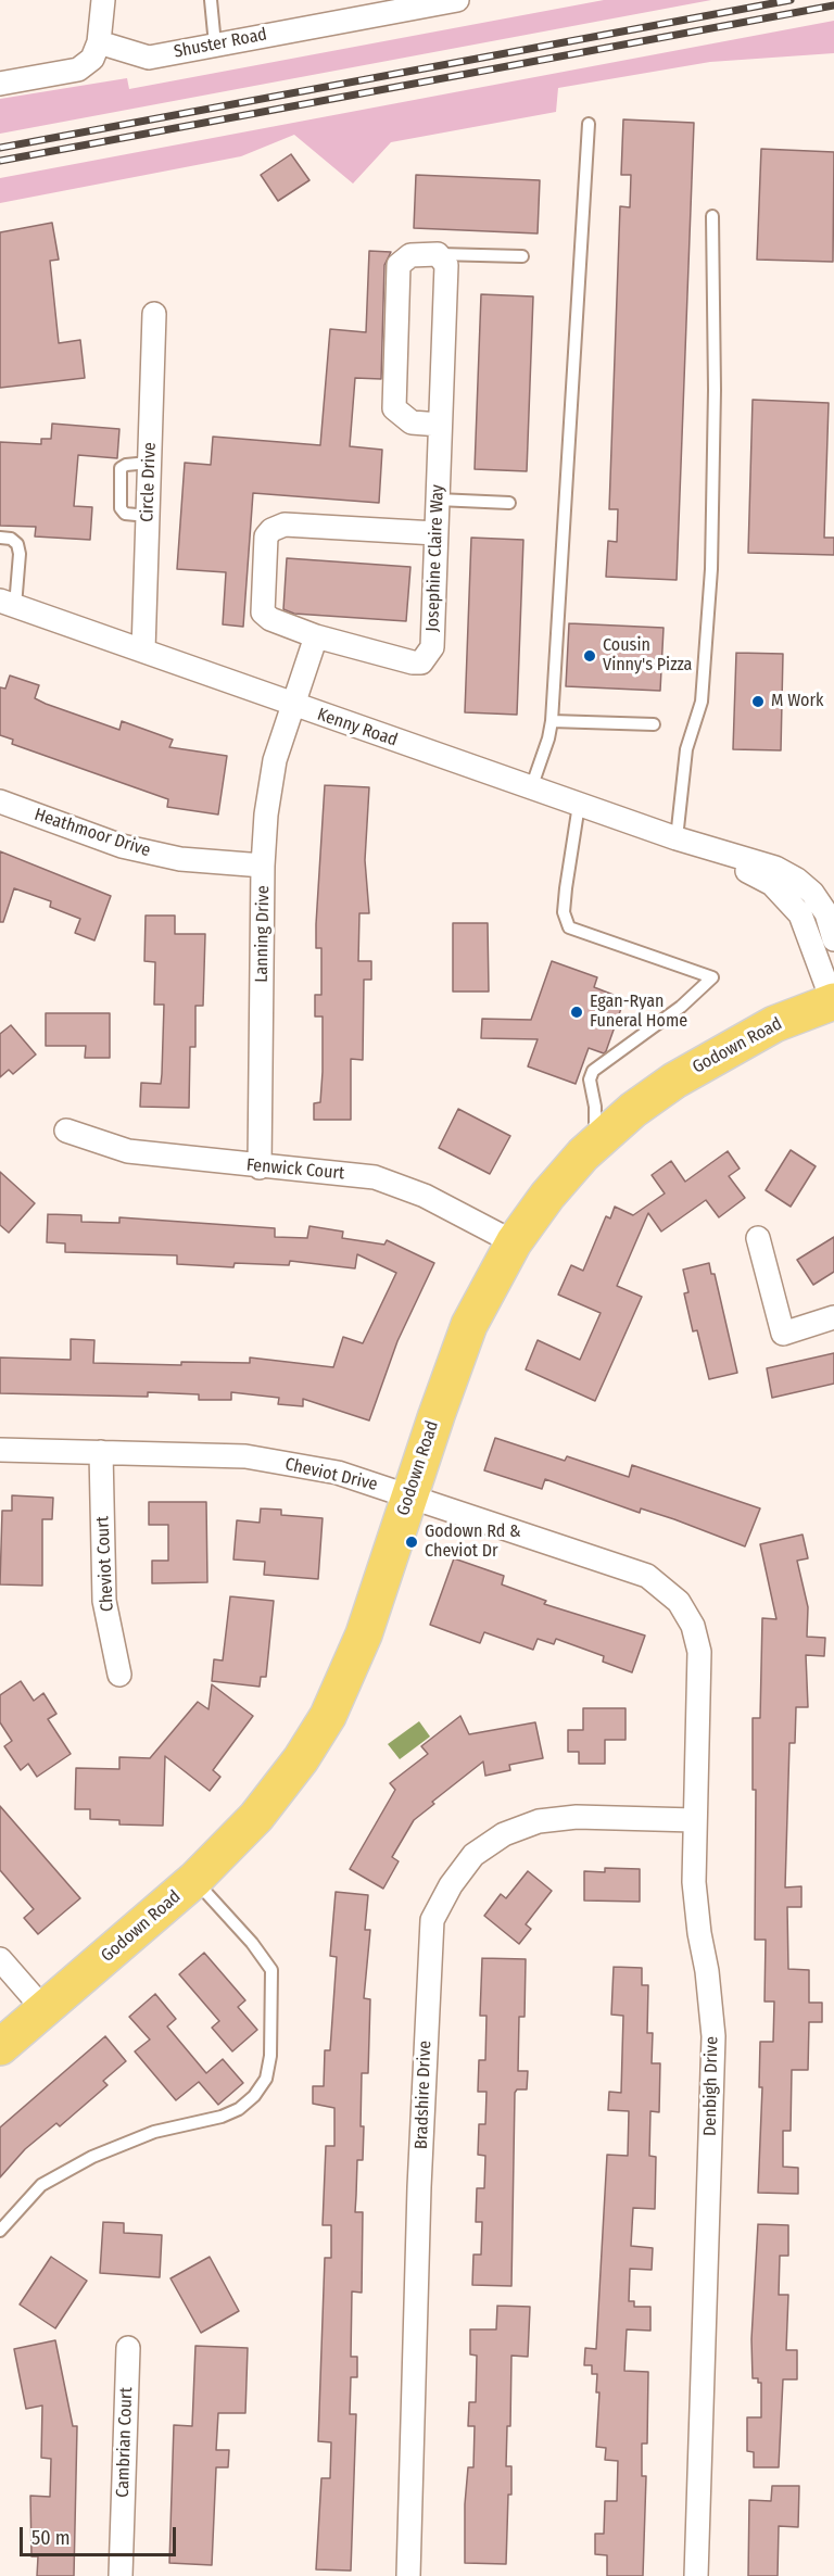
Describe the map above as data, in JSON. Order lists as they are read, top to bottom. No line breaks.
{"streets":{"main road":["Godown Road"],"street":["Shuster Road","Circle Drive","Josephine Claire Way","Kenny Road","Heathmoor Drive","Lanning Drive","Fenwick Court","Cheviot Drive","Cheviot Court","Denbigh Drive","Bradshire Drive","Cambrian Court"]},"crossings":[["Circle Drive","Kenny Road"],["Kenny Road","Lanning Drive"],["Kenny Road","Godown Road"],["Heathmoor Drive","Lanning Drive"],["Lanning Drive","Fenwick Court"],["Godown Road","Fenwick Court"],["Godown Road","Cheviot Drive"],["Cheviot Drive","Cheviot Court"],["Cheviot Drive","Denbigh Drive"],["Denbigh Drive","Bradshire Drive"]],"places":["Cousin Vinny's Pizza","M Work","Egan-Ryan Funeral Home","Godown Rd & Cheviot Dr"],"scale_bar":"50 m"}
